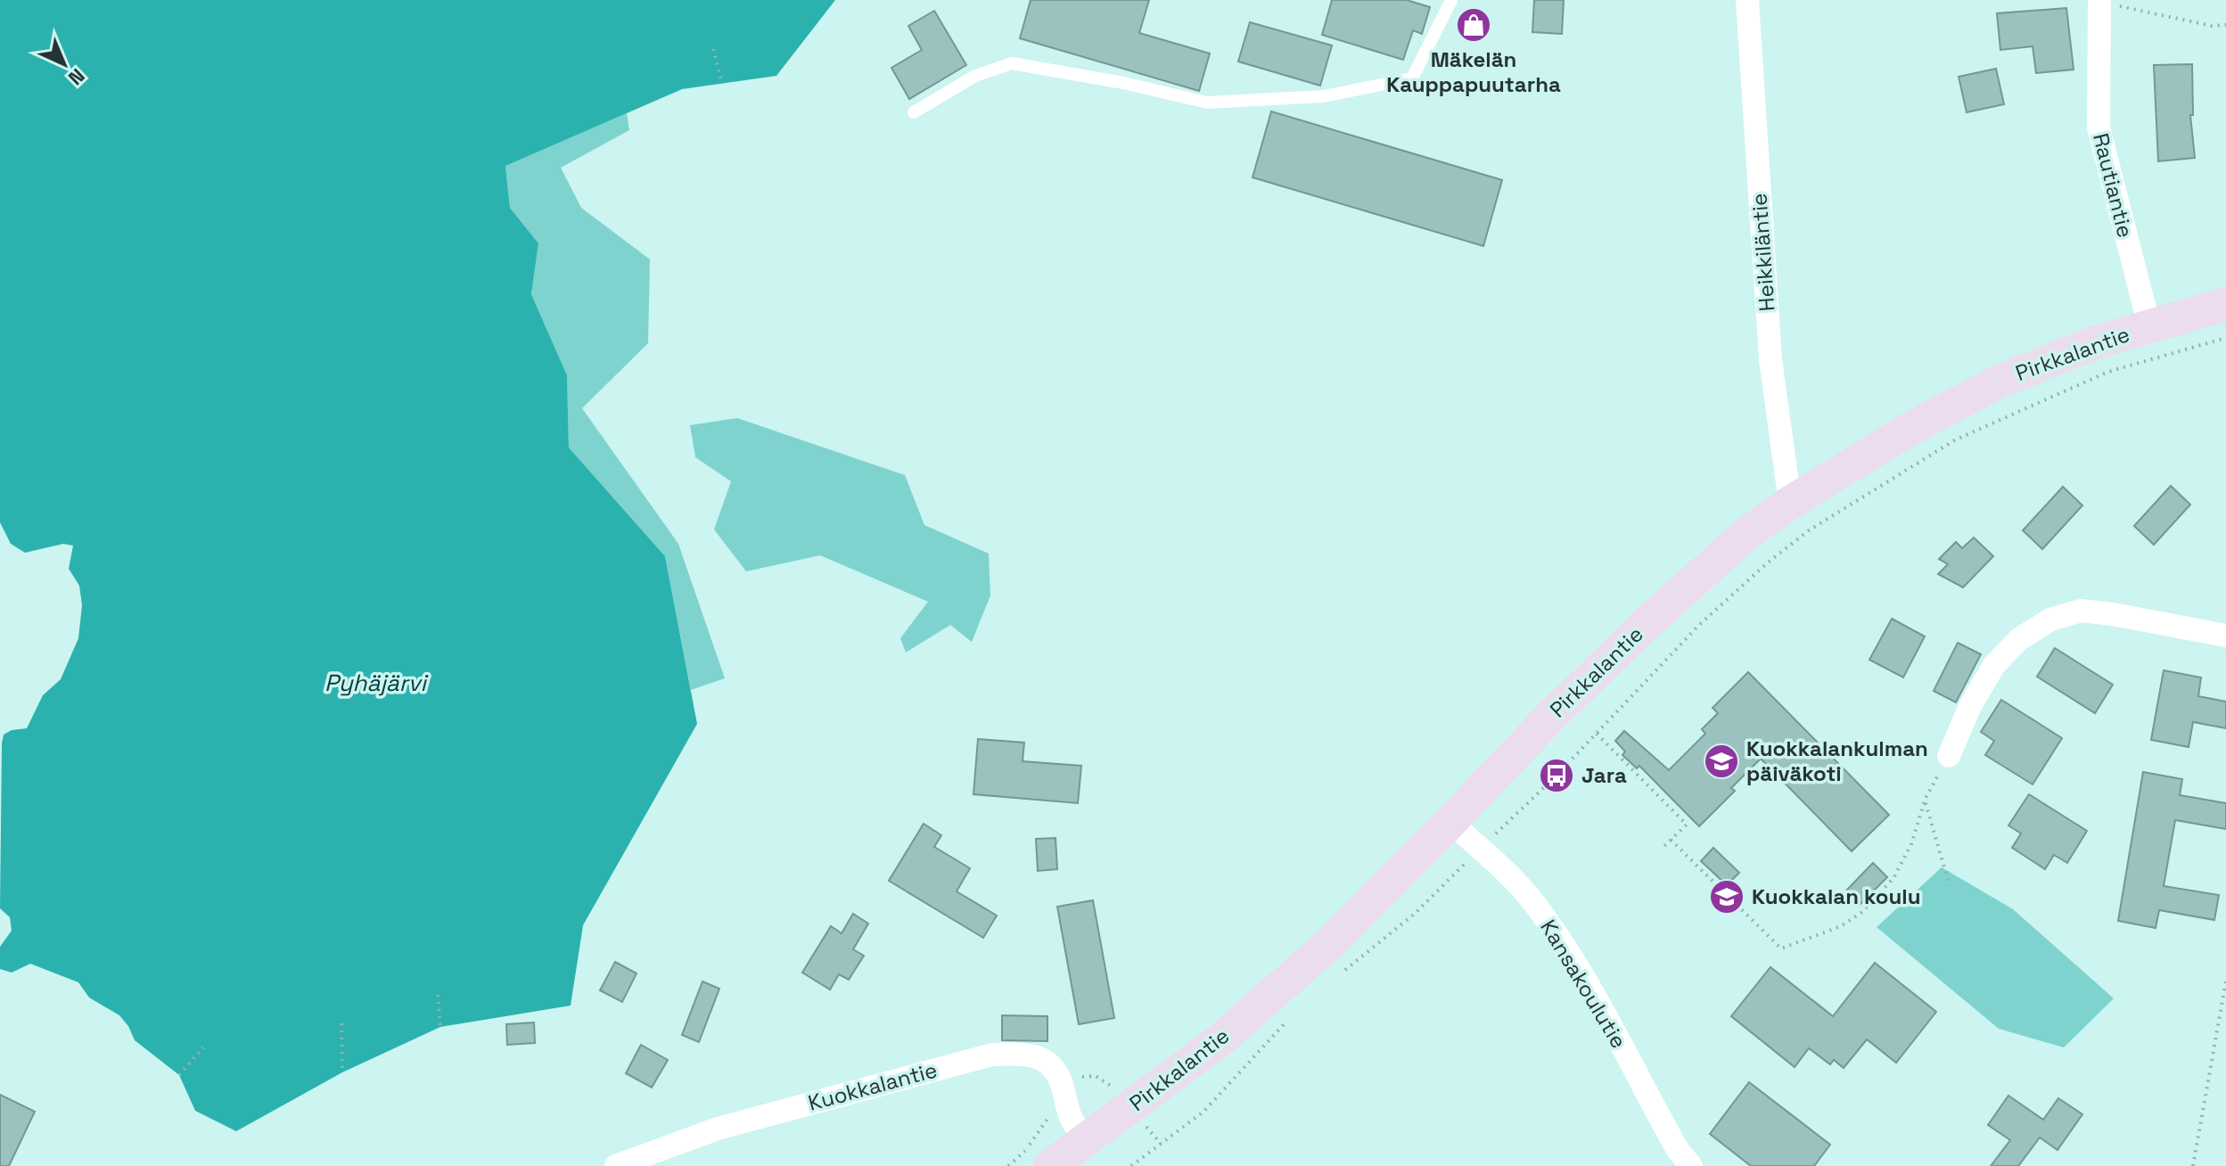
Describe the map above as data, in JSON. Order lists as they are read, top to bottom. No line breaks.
{"streets":{"street":["Rautiantie","Heikkiläntie","Pirkkalantie","Kansakoulutie","Kuokkalantie"]},"crossings":[["Rautiantie","Pirkkalantie"],["Heikkiläntie","Pirkkalantie"],["Pirkkalantie","Kansakoulutie"],["Pirkkalantie","Kuokkalantie"]],"water":["Pyhäjärvi"],"places":{"shop":["Mäkelän Kauppapuutarha"],"school or university":["Kuokkalankulman päiväkoti","Kuokkalan koulu"],"bus stop":["Jara"]},"north":"bottom right"}
